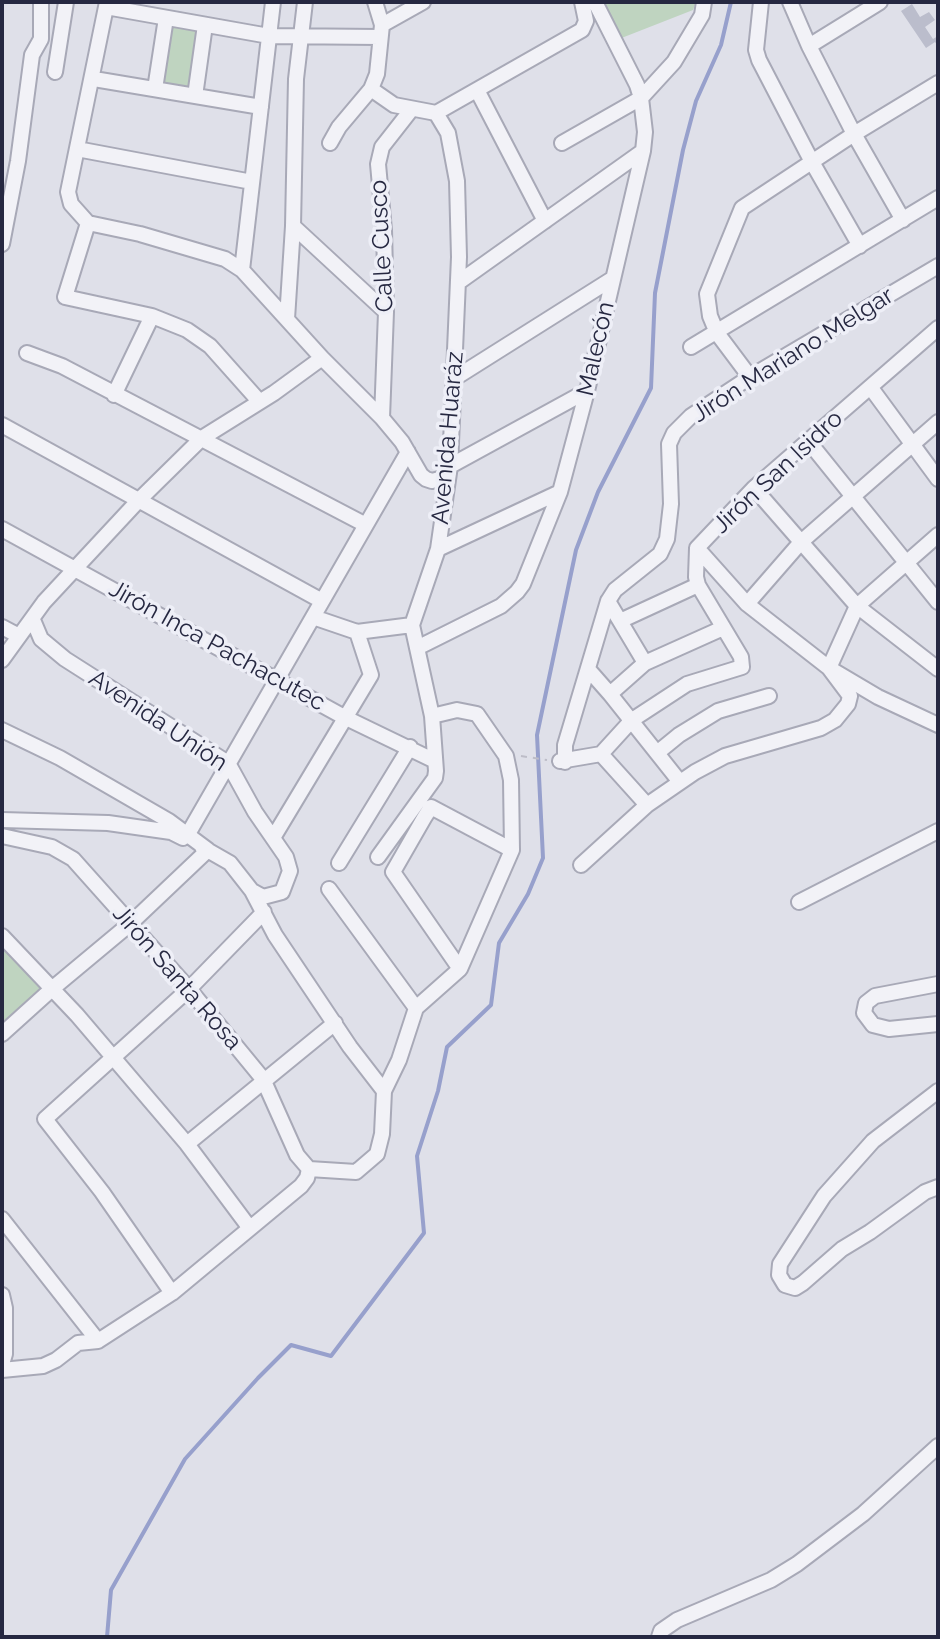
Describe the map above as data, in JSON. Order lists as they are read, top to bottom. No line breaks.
{"streets":{"street":["Calle Cusco","Malecón","Jirón Mariano Melgar","Avenida Huaráz","Jirón San Isidro","Jirón Inca Pachacutec","Avenida Unión","Jirón Santa Rosa"]}}
